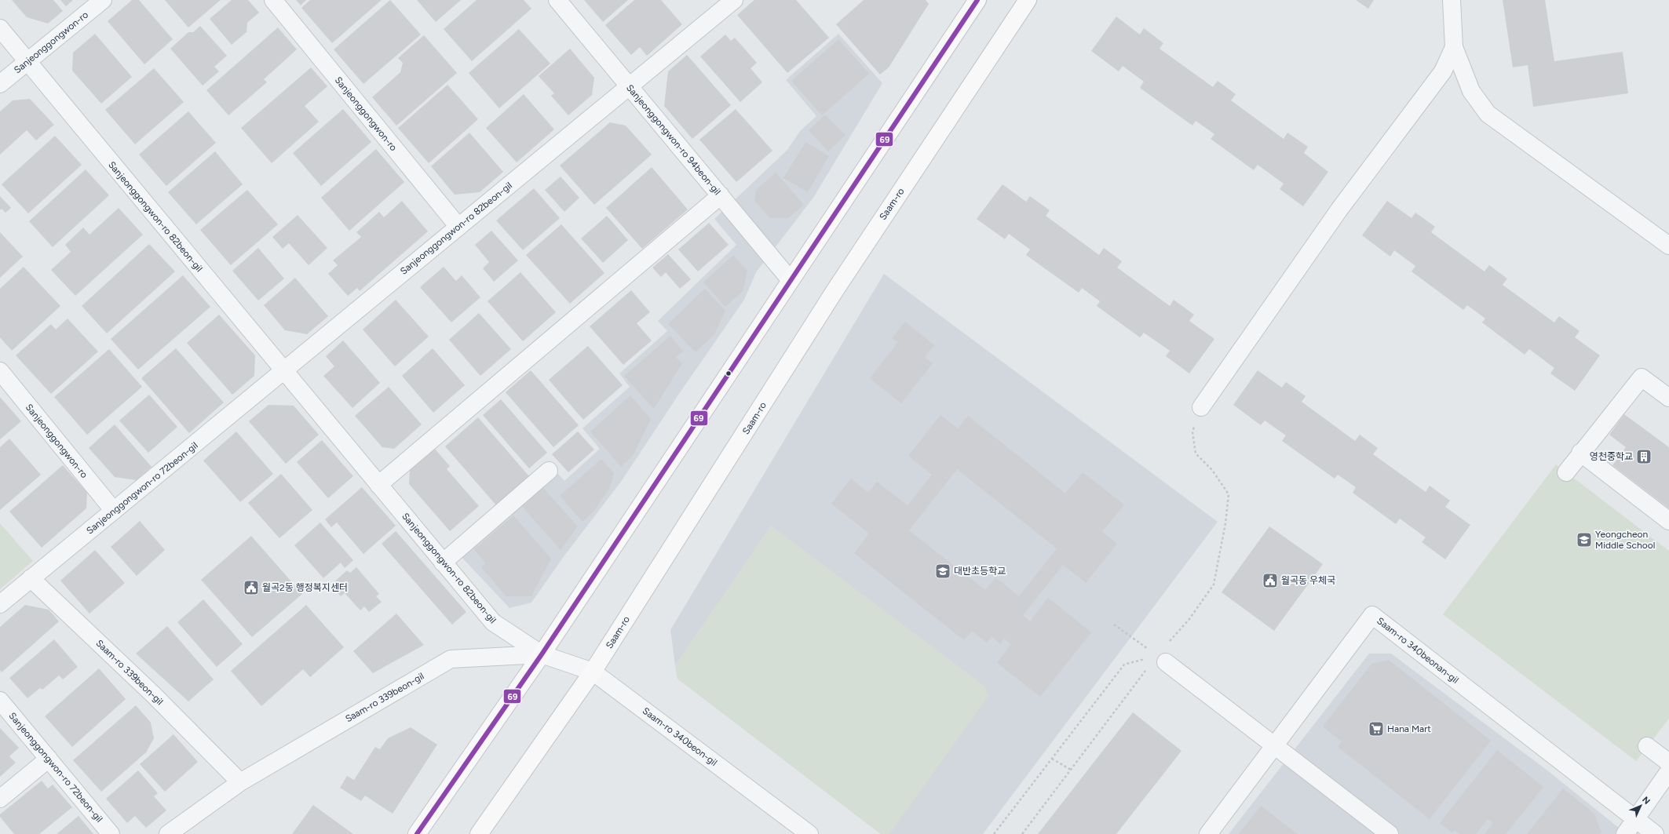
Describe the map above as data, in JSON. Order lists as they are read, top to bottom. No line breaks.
{"streets":{"main road":["Saam-ro"],"street":["Sanjeonggongwon-ro","Sanjeonggongwon-ro 94beon-gil","Sanjeonggongwon-ro 82beon-gil","Sanjeonggongwon-ro 72beon-gil","Saam-ro 340beonan-gil","Saam-ro 339beon-gil","Saam-ro 340beon-gil"]},"crossings":[["Sanjeonggongwon-ro","Sanjeonggongwon-ro 82beon-gil"],["Sanjeonggongwon-ro","Sanjeonggongwon-ro 72beon-gil"],["Sanjeonggongwon-ro 94beon-gil","Sanjeonggongwon-ro 82beon-gil"],["Saam-ro","Saam-ro 340beon-gil"],["Sanjeonggongwon-ro 82beon-gil","Sanjeonggongwon-ro 72beon-gil"],["Sanjeonggongwon-ro 82beon-gil","Saam-ro 339beon-gil"],["Sanjeonggongwon-ro 82beon-gil","Saam-ro 340beon-gil"],["Sanjeonggongwon-ro 72beon-gil","Saam-ro 339beon-gil"],["Saam-ro 339beon-gil","Saam-ro 340beon-gil"]],"places":{"building":["영천중학교"],"school or university":["Yeongcheon Middle School","대반초등학교"],"public building":["월곡동 우체국","월곡2동 행정복지센터"],"supermarket":["Hana Mart"]},"lines":["transit line 69"],"north":"top right"}
